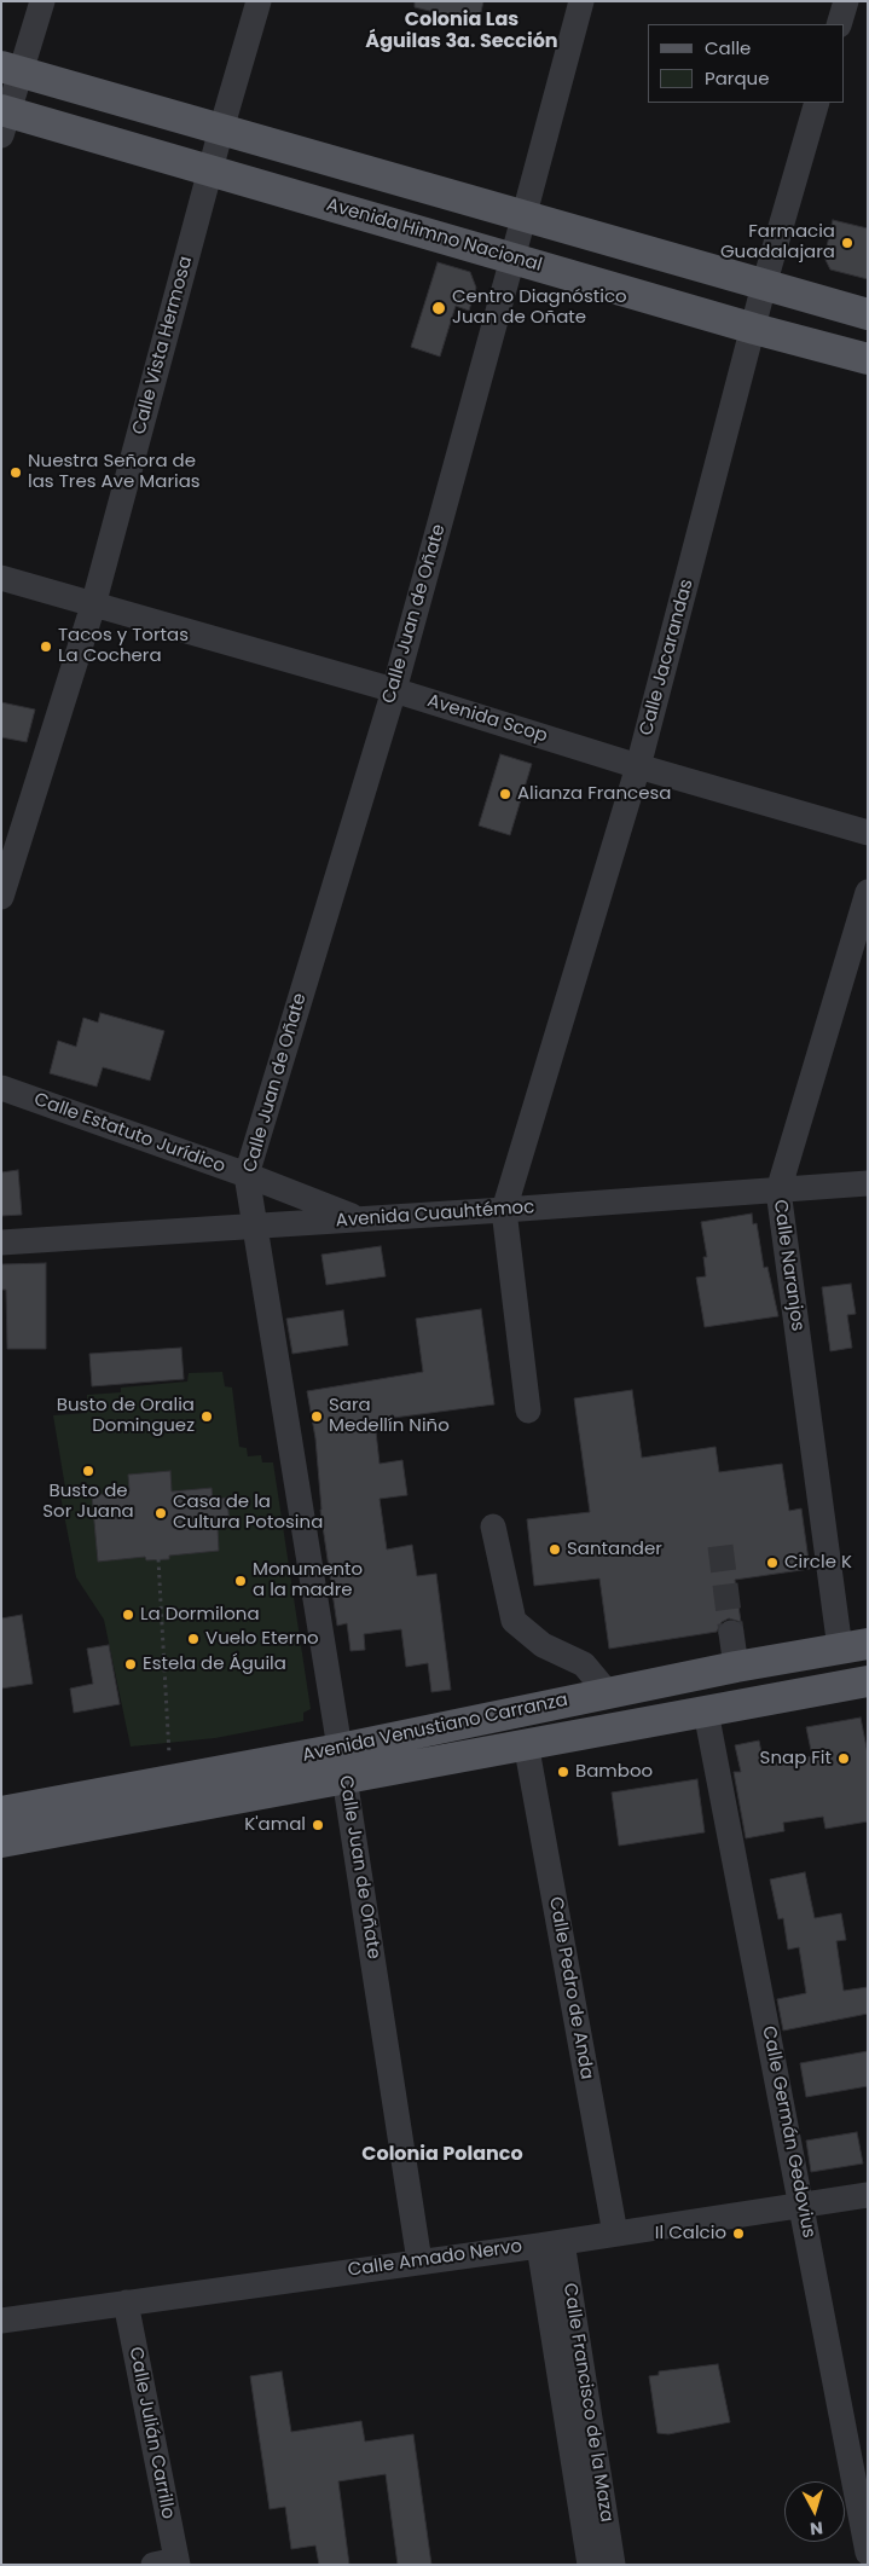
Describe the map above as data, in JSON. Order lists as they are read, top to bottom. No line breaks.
{"streets":{"main road":["Avenida Himno Nacional","Avenida Venustiano Carranza"],"street":["Calle Vista Hermosa","Calle Juan de Oñate","Calle Jacarandas","Avenida Scop","Calle Estatuto Jurídico","Avenida Cuauhtémoc","Calle Naranjos","Calle Pedro de Anda","Calle Germán Gedovius","Calle Amado Nervo","Calle Francisco de la Maza","Calle Julián Carrillo"]},"crossings":[["Avenida Himno Nacional","Calle Vista Hermosa"],["Avenida Himno Nacional","Calle Juan de Oñate"],["Avenida Himno Nacional","Calle Jacarandas"],["Calle Vista Hermosa","Avenida Scop"],["Calle Juan de Oñate","Avenida Scop"],["Calle Juan de Oñate","Calle Estatuto Jurídico"],["Calle Juan de Oñate","Avenida Cuauhtémoc"],["Calle Juan de Oñate","Avenida Venustiano Carranza"],["Calle Juan de Oñate","Calle Amado Nervo"],["Calle Jacarandas","Avenida Scop"],["Calle Jacarandas","Avenida Cuauhtémoc"],["Calle Estatuto Jurídico","Avenida Cuauhtémoc"],["Avenida Cuauhtémoc","Calle Naranjos"],["Calle Naranjos","Avenida Venustiano Carranza"],["Avenida Venustiano Carranza","Calle Pedro de Anda"],["Avenida Venustiano Carranza","Calle Germán Gedovius"],["Calle Pedro de Anda","Calle Amado Nervo"],["Calle Germán Gedovius","Calle Amado Nervo"],["Calle Amado Nervo","Calle Francisco de la Maza"],["Calle Amado Nervo","Calle Julián Carrillo"]],"districts":["Colonia Las Águilas 3a. Sección","Colonia Polanco"],"places":["Farmacia Guadalajara","Centro Diagnóstico Juan de Oñate","Nuestra Señora de las Tres Ave Marias","Tacos y Tortas La Cochera","Alianza Francesa","Busto de Oralia Dominguez","Sara Medellín Niño","Busto de Sor Juana","Casa de la Cultura Potosina","Santander","Circle K","Monumento a la madre","La Dormilona","Vuelo Eterno","Estela de Águila","Snap Fit","Bamboo","K'amal","Il Calcio"],"legend":["Calle","Parque"],"north":"bottom"}
